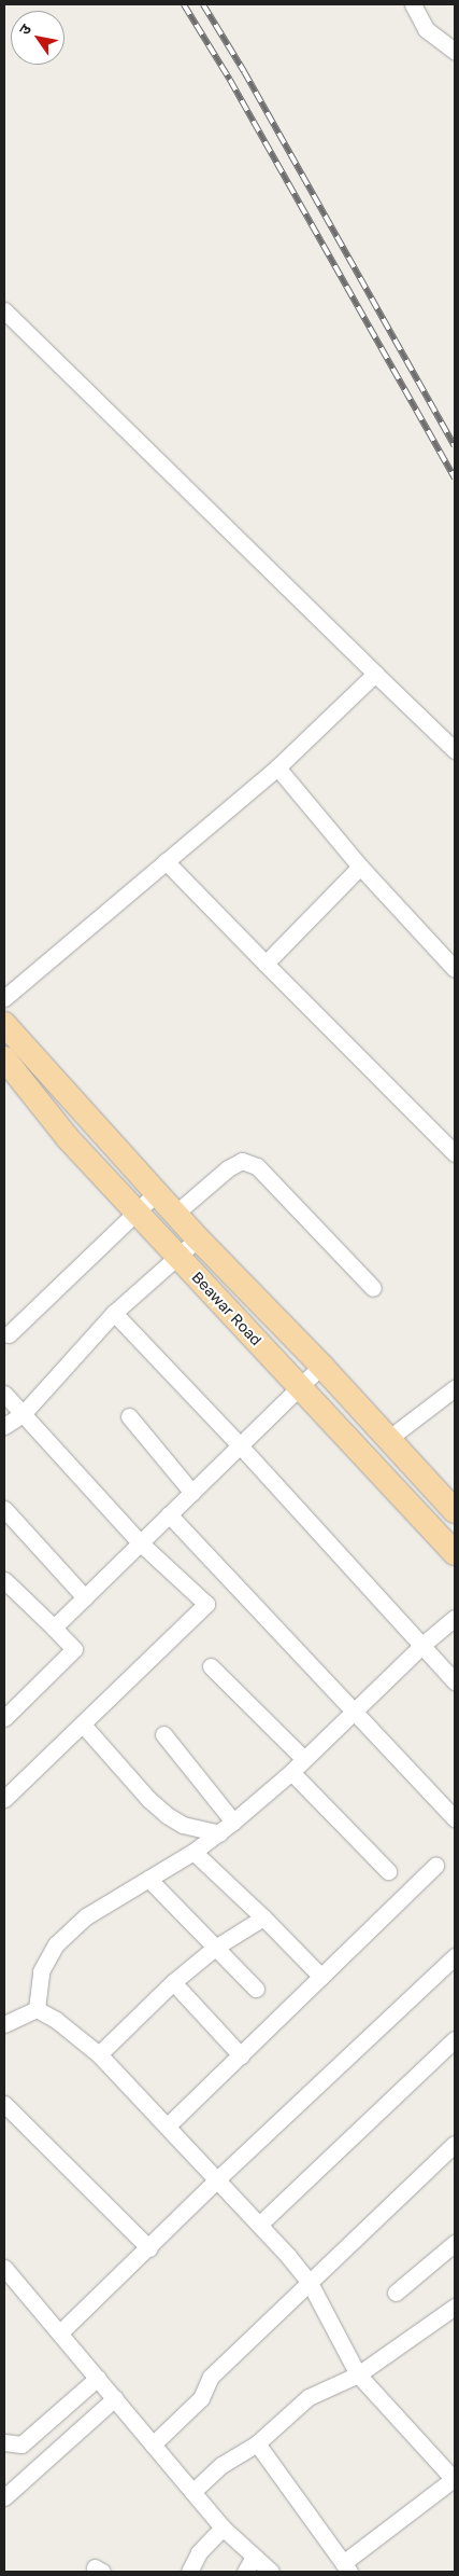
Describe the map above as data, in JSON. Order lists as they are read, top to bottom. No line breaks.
{"streets":{"main road":["Beawar Road"]},"north":"top left"}
